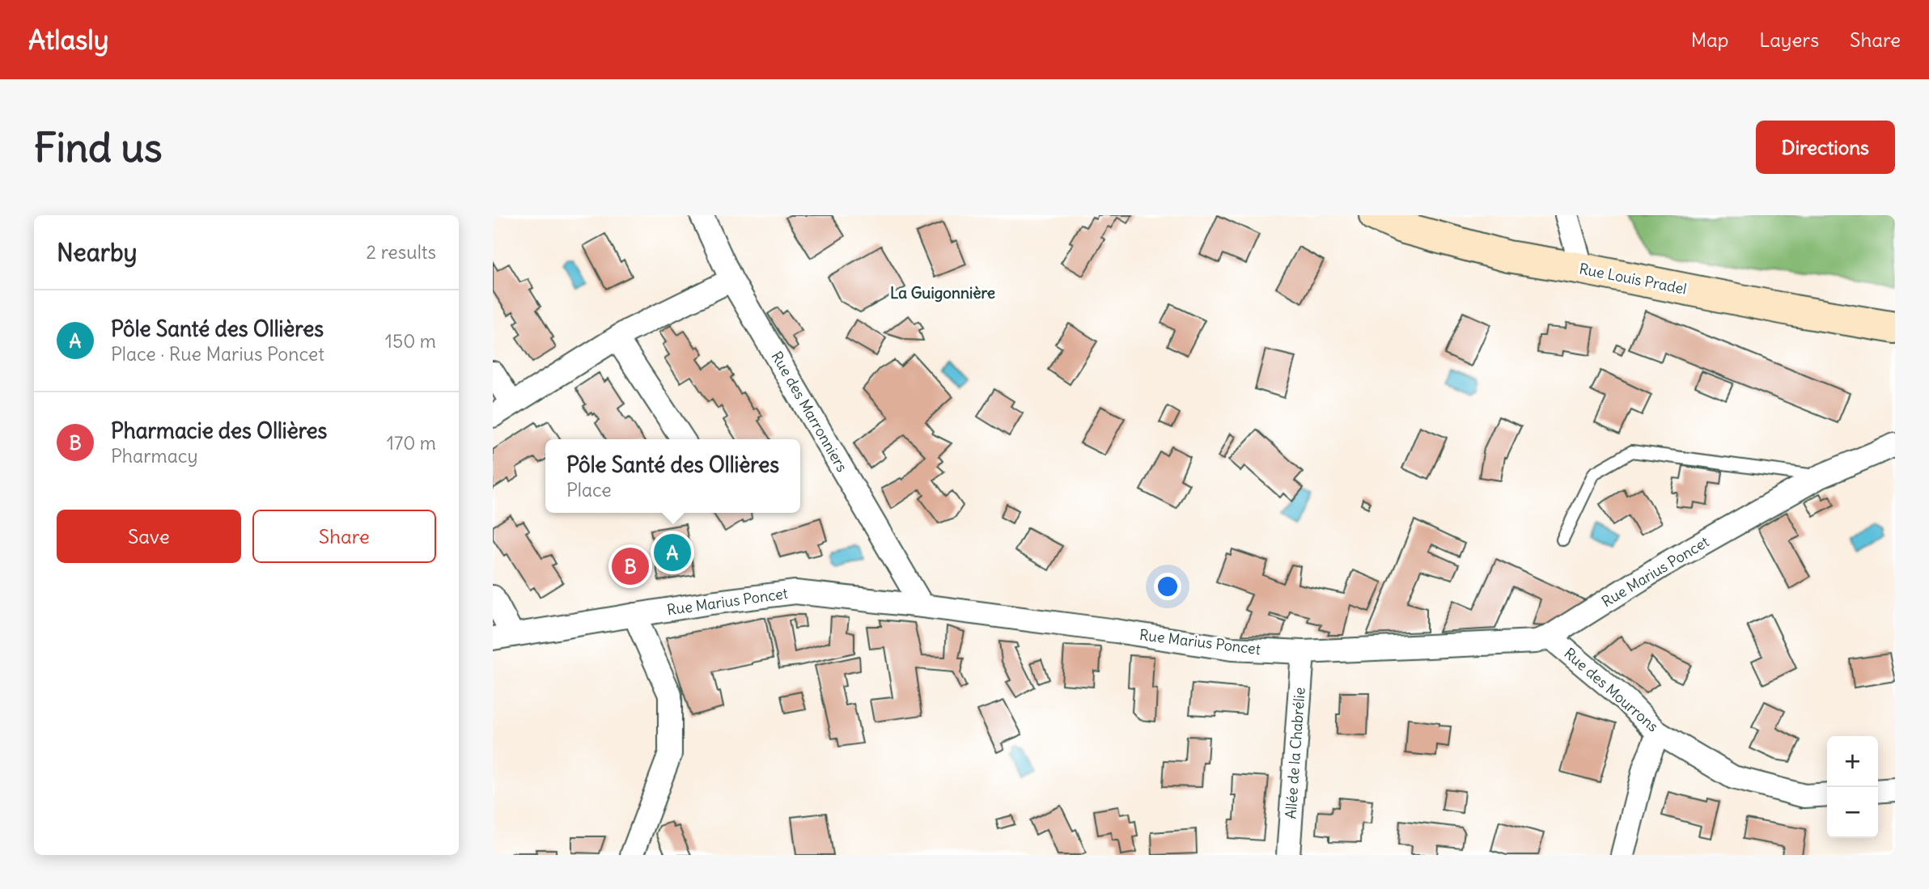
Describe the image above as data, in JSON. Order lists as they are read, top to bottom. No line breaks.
{"streets":{"main road":["Rue Louis Pradel"],"street":["Rue des Marronniers","Rue Marius Poncet","Rue des Mourrons","Allée de la Chabrélie"]},"crossings":[["Rue des Marronniers","Rue Marius Poncet"],["Rue Marius Poncet","Rue des Mourrons"],["Rue Marius Poncet","Allée de la Chabrélie"]],"districts":["La Guigonnière"],"page":{"header":"Atlasly","nav":["Map","Layers","Share"],"buttons":["Directions",["Save","Share"]],"title":"Find us","heading":["Nearby","2 results"],"list":[{"mark":"A","name":"Pôle Santé des Ollières","note":"Place · Rue Marius Poncet","value":"150 m"},{"mark":"B","name":"Pharmacie des Ollières","note":"Pharmacy","value":"170 m"}],"popup":["Pôle Santé des Ollières","Place"],"pins":["A","B"],"map_buttons":["+","−"]}}
